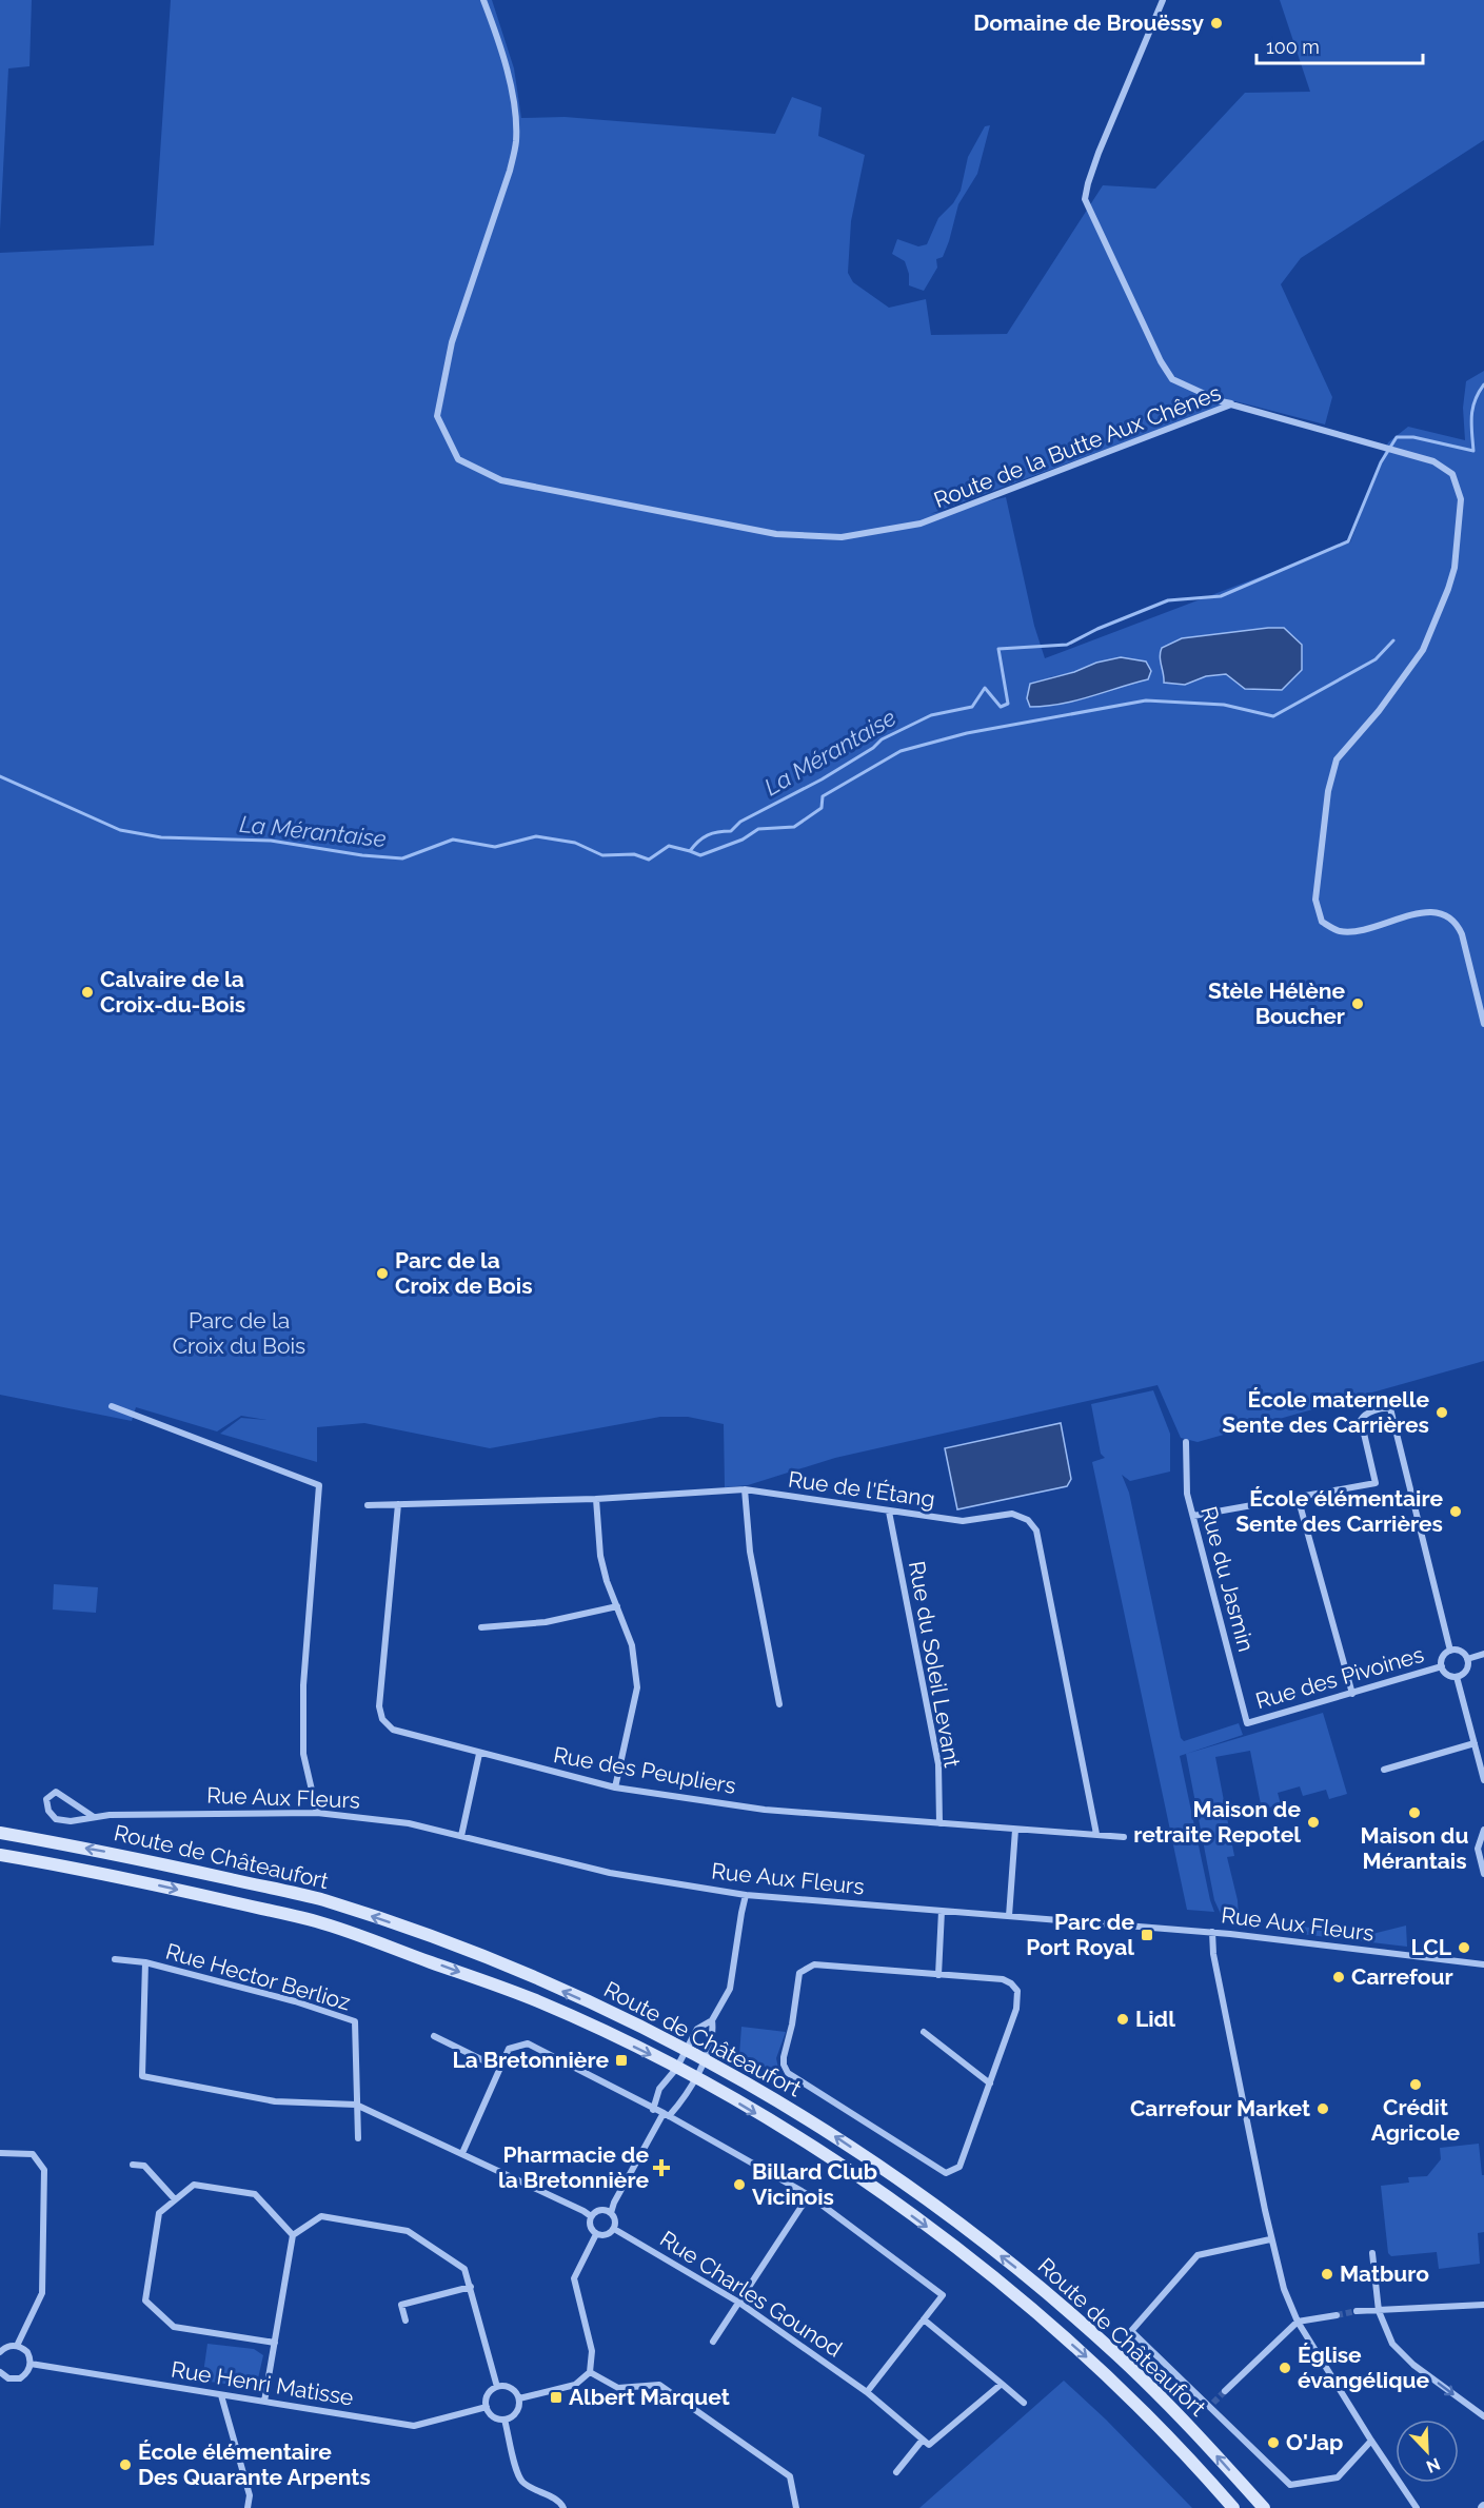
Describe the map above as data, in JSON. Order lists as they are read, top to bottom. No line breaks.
{"streets":{"main road":["Route de Châteaufort"],"street":["Route de la Butte Aux Chênes","Rue de l'Étang","Rue du Jasmin","Rue du Soleil Levant","Rue des Pivoines","Rue des Peupliers","Rue Aux Fleurs","Rue Hector Berlioz","Rue Charles Gounod","Rue Henri Matisse"]},"crossings":[["Rue de l'Étang","Rue du Soleil Levant"],["Rue de l'Étang","Rue des Peupliers"],["Rue du Jasmin","Rue des Pivoines"],["Rue du Soleil Levant","Rue des Peupliers"],["Rue Hector Berlioz","Rue Charles Gounod"]],"water":["La Mérantaise"],"parks":["Parc de la Croix du Bois"],"places":{"other":["Domaine de Brouëssy","Calvaire de la Croix-du-Bois","Stèle Hélène Boucher","Parc de la Croix de Bois","École maternelle Sente des Carrières","École élémentaire Sente des Carrières","Maison du Mérantais","Maison de retraite Repotel","LCL","Carrefour","Lidl","Crédit Agricole","Carrefour Market","Billard Club Vicinois","Matburo","Église évangélique","O'Jap","École élémentaire Des Quarante Arpents"],"transit":["Parc de Port Royal","La Bretonnière","Albert Marquet"],"health":["Pharmacie de la Bretonnière"]},"scale_bar":"100 m","north":"bottom right"}
